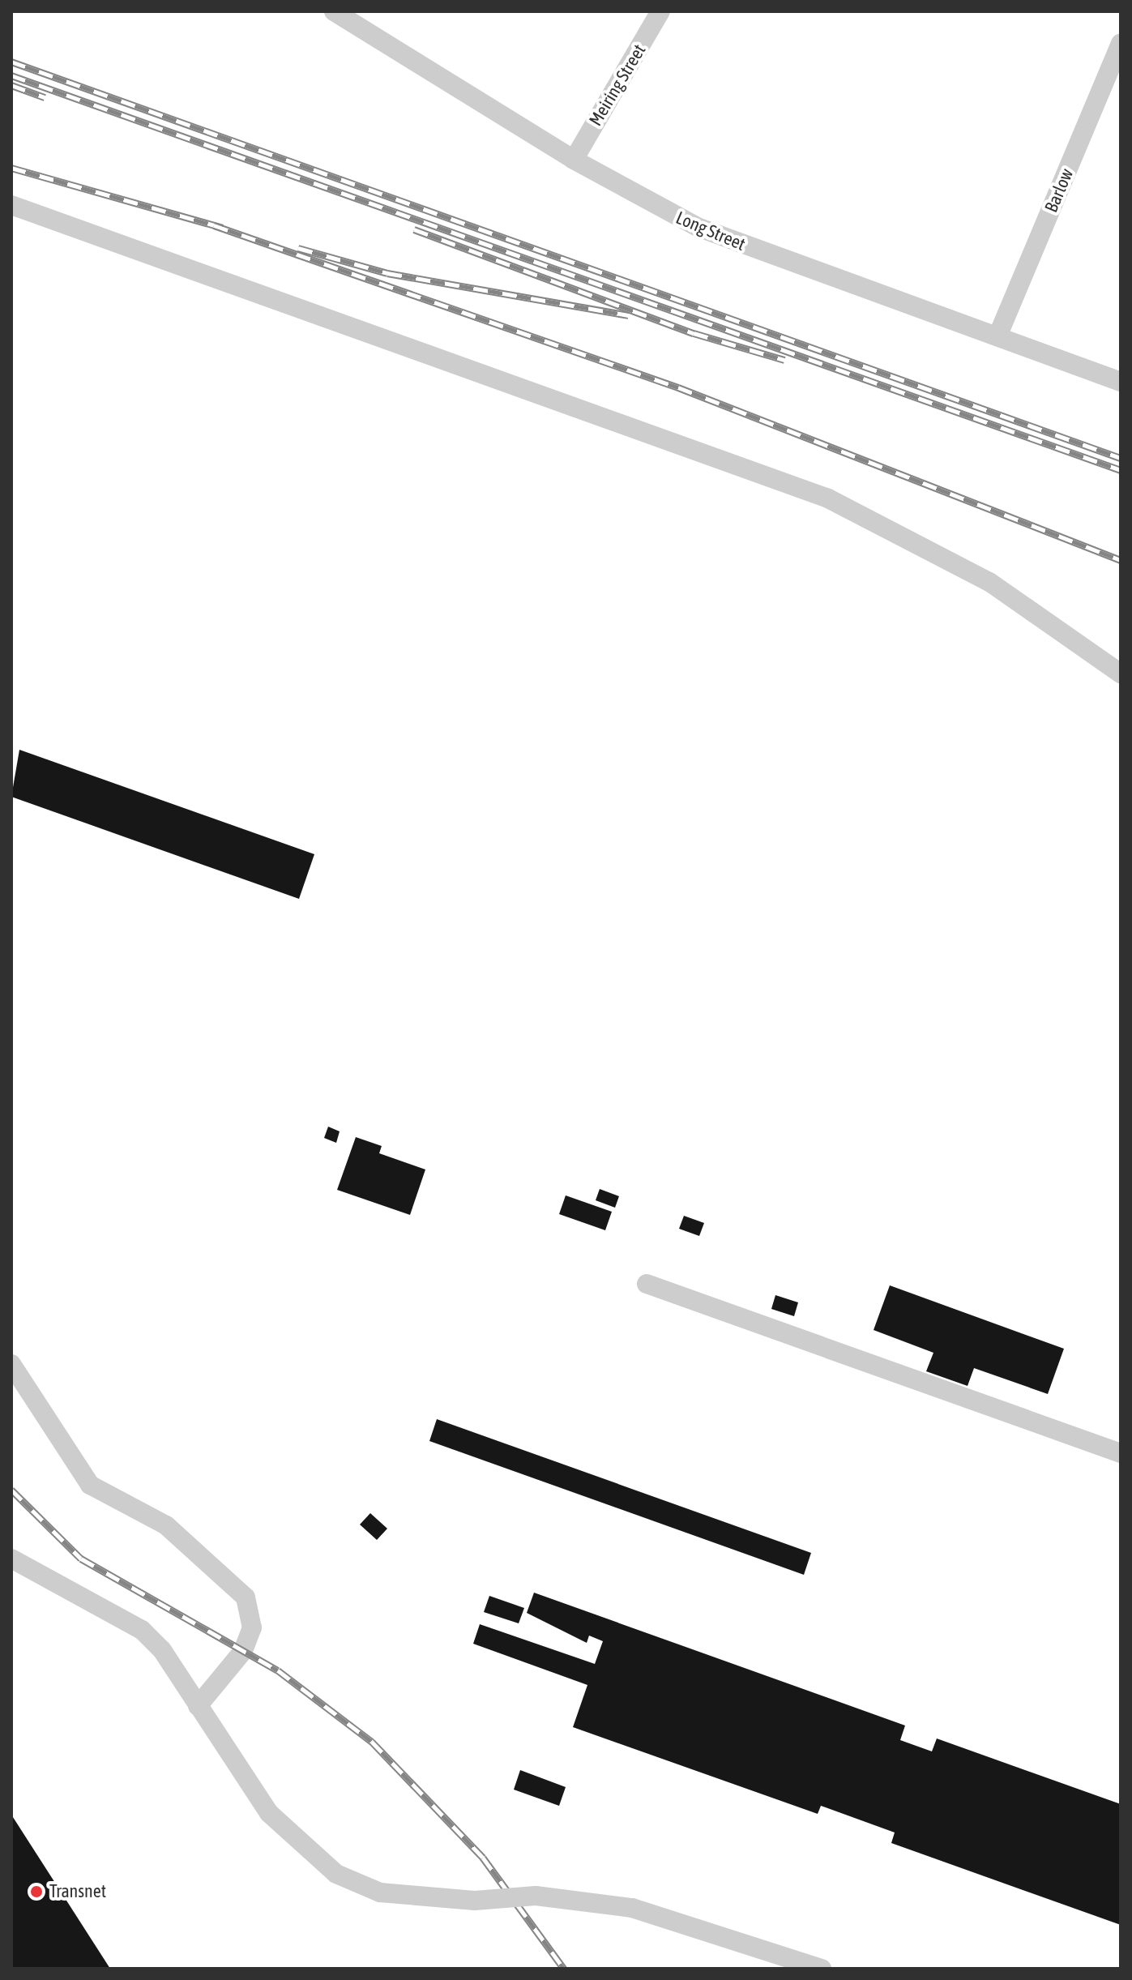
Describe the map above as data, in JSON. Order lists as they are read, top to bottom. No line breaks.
{"streets":{"street":["Meiring Street","Barlow","Long Street"]},"crossings":[["Meiring Street","Long Street"],["Barlow","Long Street"]],"places":["Transnet"]}
